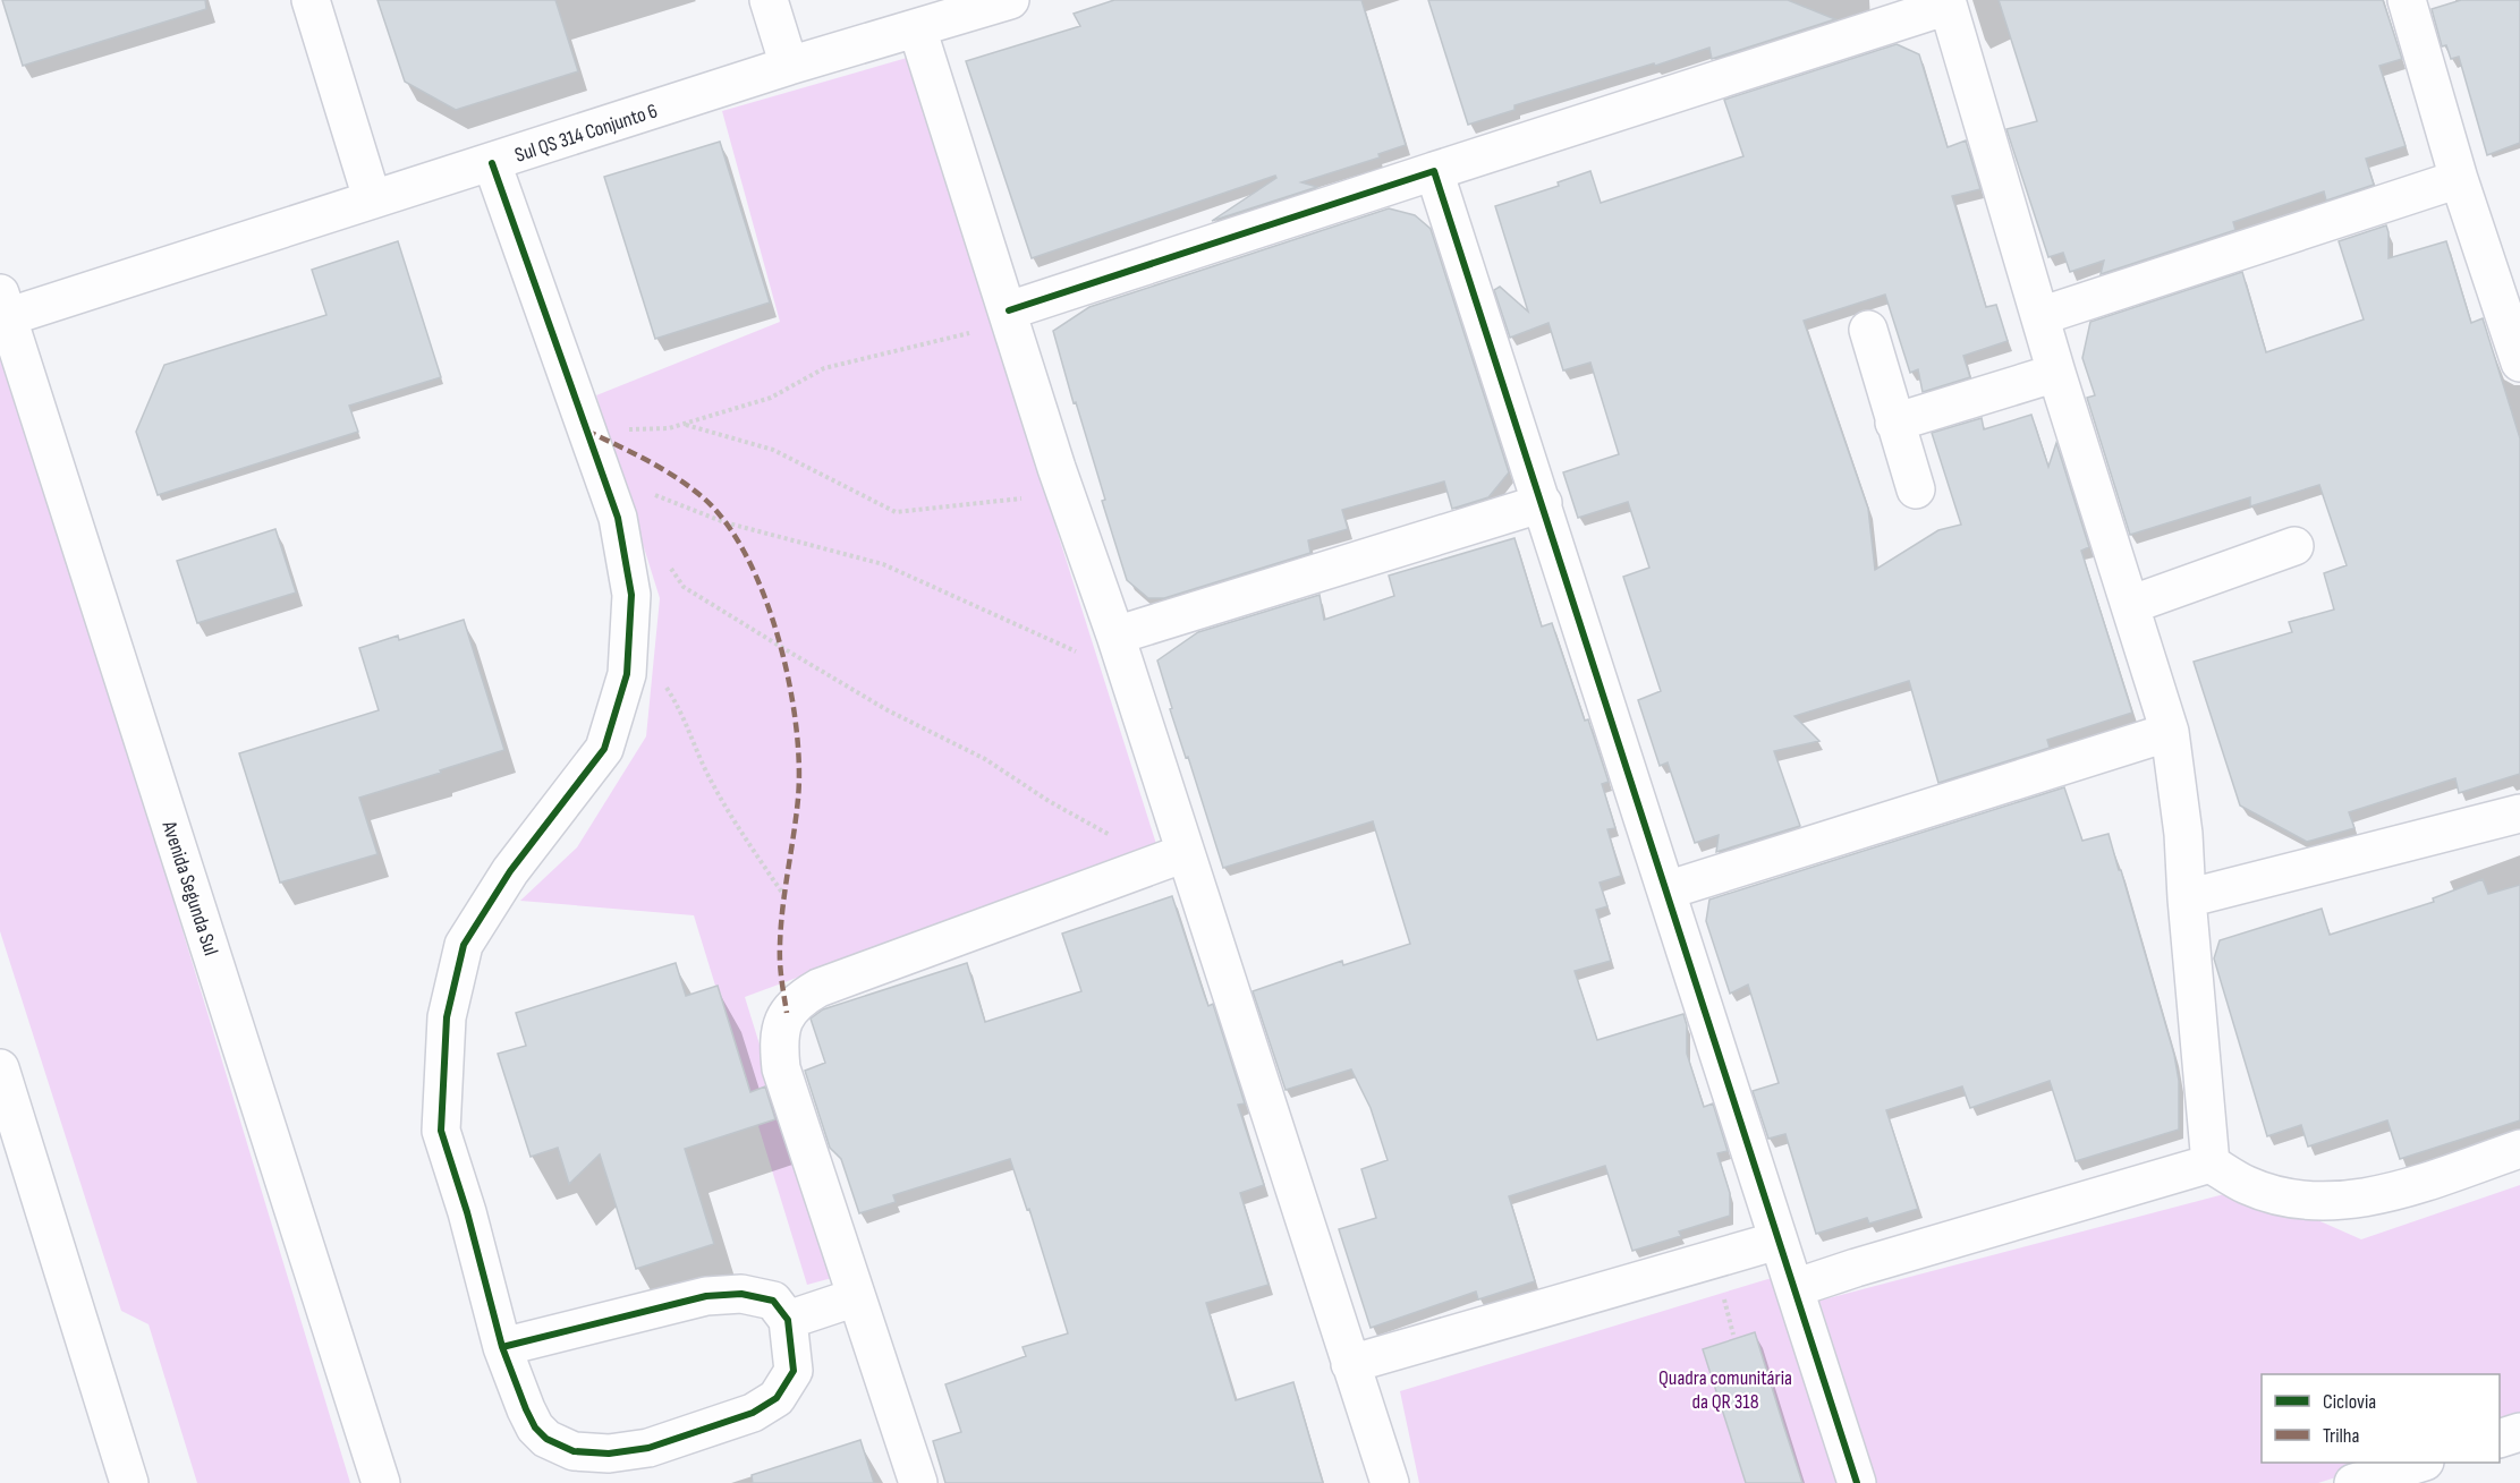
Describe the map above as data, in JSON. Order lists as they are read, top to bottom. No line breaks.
{"streets":{"street":["Sul QS 314 Conjunto 6","Avenida Segunda Sul"]},"crossings":[["Sul QS 314 Conjunto 6","Avenida Segunda Sul"]],"parks":["Quadra comunitária da QR 318"],"legend":["Ciclovia","Trilha"]}
